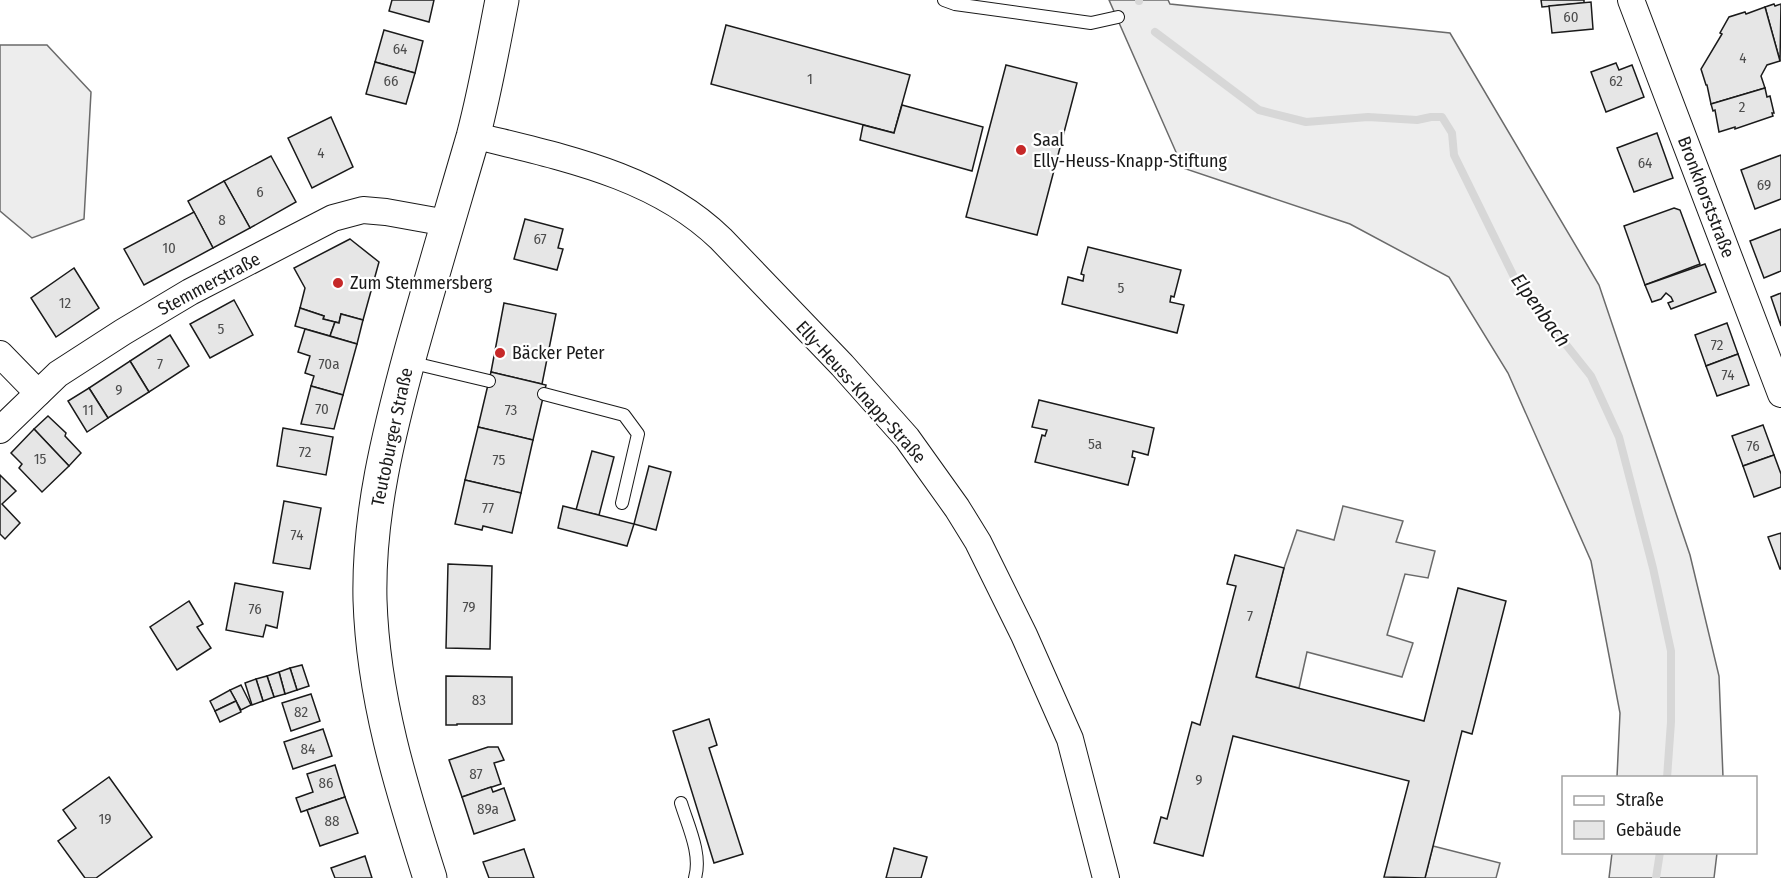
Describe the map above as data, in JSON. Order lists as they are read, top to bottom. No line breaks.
{"streets":{"main road":["Teutoburger Straße"],"street":["Bronkhorststraße","Stemmerstraße","Elly-Heuss-Knapp-Straße"]},"crossings":[["Stemmerstraße","Teutoburger Straße"],["Elly-Heuss-Knapp-Straße","Teutoburger Straße"]],"water":["Elpenbach"],"places":["Saal Elly-Heuss-Knapp-Stiftung","Zum Stemmersberg","Bäcker Peter"],"house_numbers":["60","64","4","1","66","62","2","4","64","69","6","8","67","10","5","12","5","72","7","70a","74","9","70","11","73","5a","76","72","15","75","77","74","79","76","7","83","82","84","87","9","86","89a","19","88"],"legend":["Straße","Gebäude"]}
